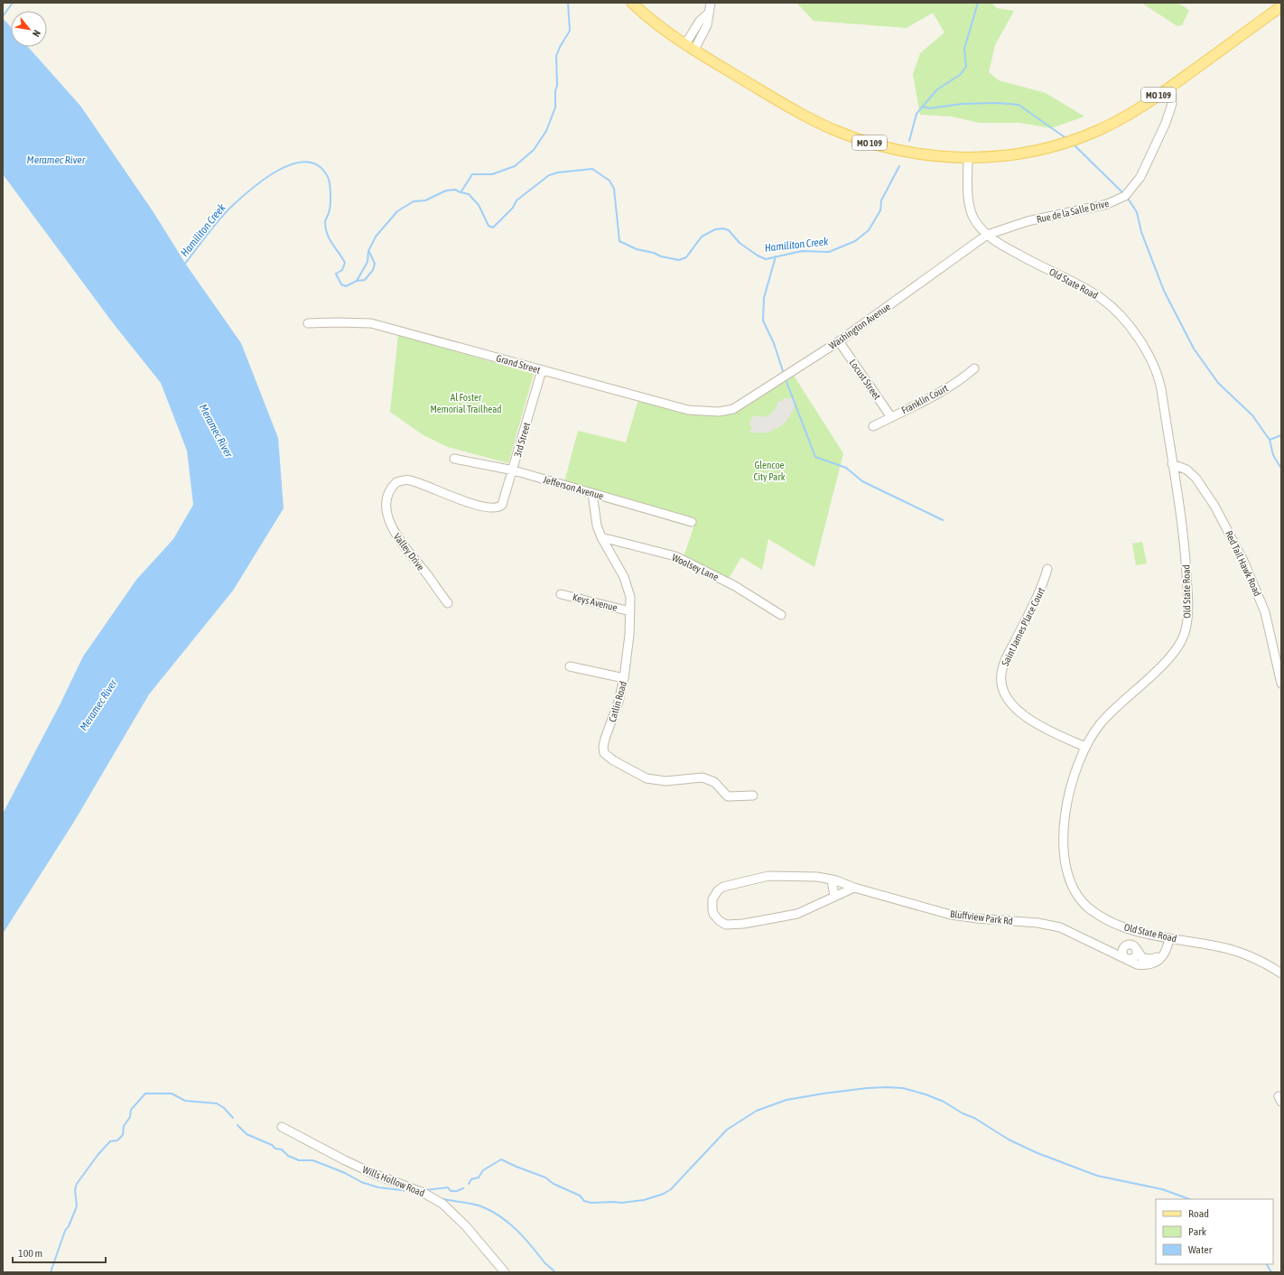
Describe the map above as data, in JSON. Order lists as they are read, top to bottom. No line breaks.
{"streets":{"main road":["MO 109"],"street":["Rue de la Salle Drive","Old State Road","Washington Avenue","Grand Street","Locust Street","Franklin Court","3rd Street","Jefferson Avenue","Valley Drive","Red Tail Hawk Road","Woolsey Lane","Keys Avenue","Saint James Place Court","Catlin Road","Bluffview Park Rd","Wills Hollow Road"]},"crossings":[["MO 109","Rue de la Salle Drive"],["MO 109","Old State Road"],["Rue de la Salle Drive","Old State Road"],["Rue de la Salle Drive","Washington Avenue"],["Old State Road","Washington Avenue"],["Old State Road","Red Tail Hawk Road"],["Old State Road","Saint James Place Court"],["Old State Road","Bluffview Park Rd"],["Washington Avenue","Grand Street"],["Washington Avenue","Locust Street"],["Grand Street","3rd Street"],["Locust Street","Franklin Court"],["3rd Street","Jefferson Avenue"],["3rd Street","Valley Drive"],["Jefferson Avenue","Catlin Road"],["Woolsey Lane","Catlin Road"],["Keys Avenue","Catlin Road"]],"water":["Meramec River","Hamiliton Creek"],"parks":["Al Foster Memorial Trailhead","Glencoe City Park"],"legend":["Road","Park","Water"],"scale_bar":"100 m","north":"bottom right"}
